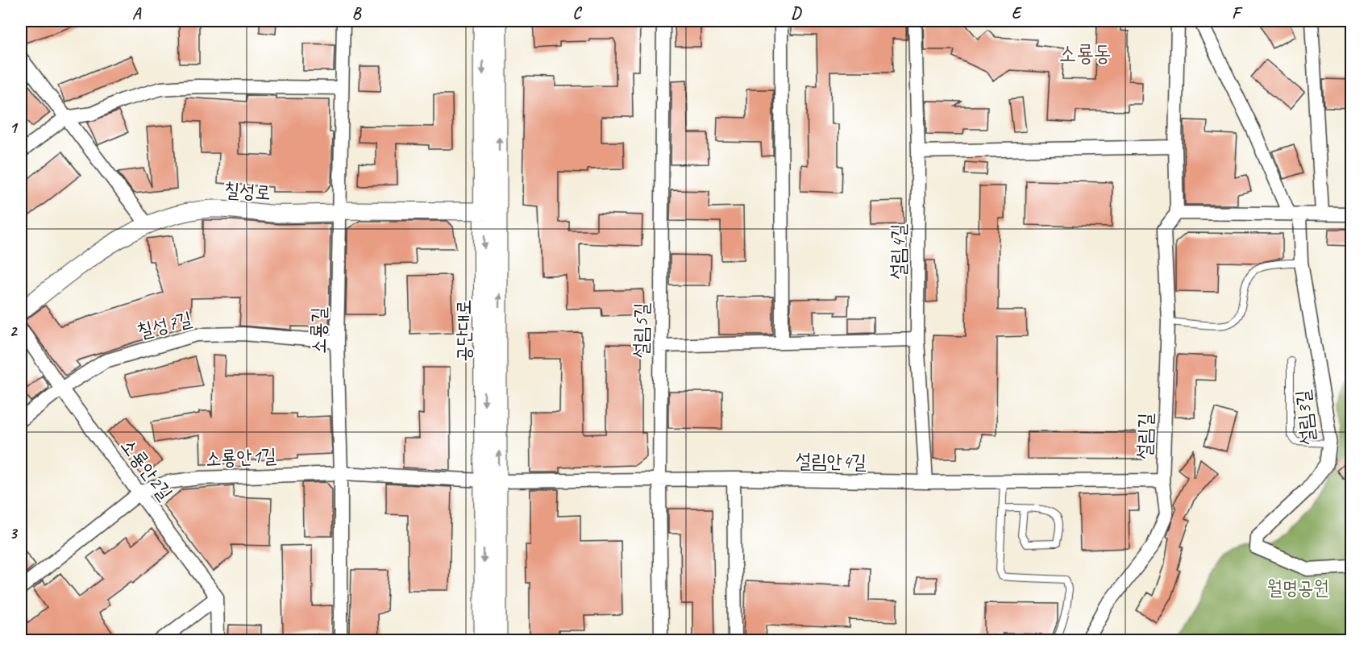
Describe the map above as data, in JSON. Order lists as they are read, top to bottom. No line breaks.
{"streets":{"street":["칠성로","설림4길","칠성7길","소룡길","공단대로","설림5길","설림3길","설림길","소룡안1길","설림안4길","소룡안2길"]},"crossings":[["칠성로","소룡길"],["칠성로","공단대로"],["설림4길","설림안4길"],["칠성7길","소룡길"],["칠성7길","소룡안2길"],["소룡길","소룡안1길"],["공단대로","소룡안1길"],["공단대로","설림안4길"],["설림5길","설림안4길"],["설림길","설림안4길"],["소룡안1길","설림안4길"],["소룡안1길","소룡안2길"]],"districts":["소룡동"],"parks":["월명공원"],"grid":{"columns":["A","B","C","D","E","F"],"rows":["1","2","3"]}}
